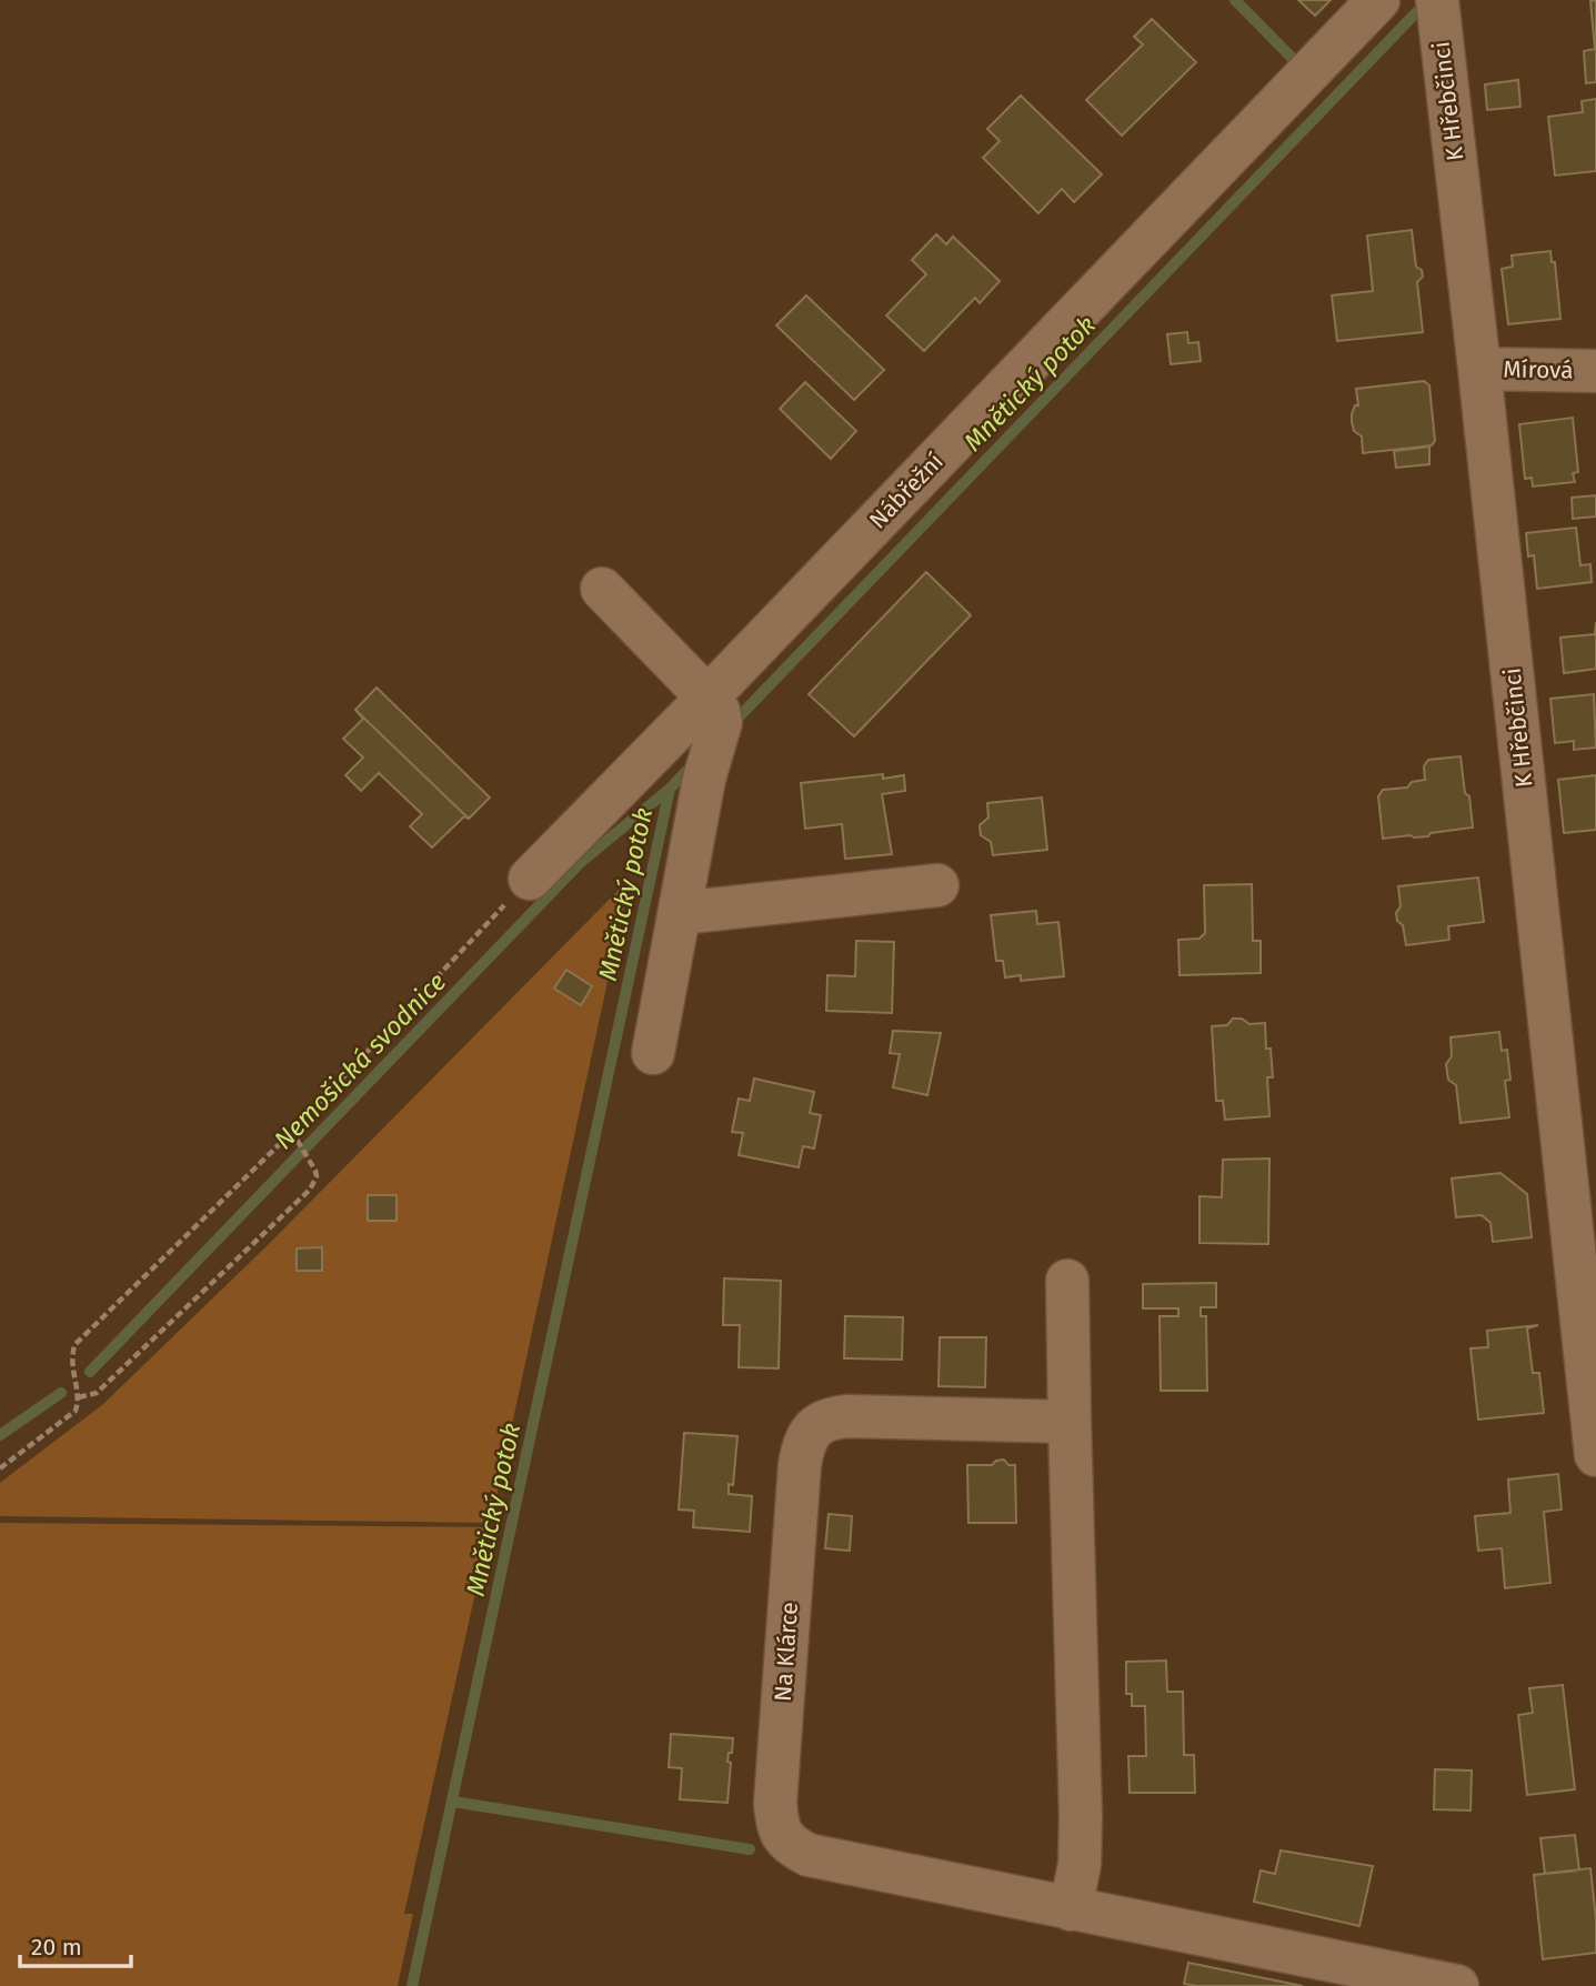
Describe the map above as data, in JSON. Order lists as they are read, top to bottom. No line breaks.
{"streets":{"street":["K Hřebčinci","Mírová","Nábřežní","Na Klárce"]},"crossings":[["K Hřebčinci","Mírová"]],"water":["Mnětický potok","Nemošická svodnice"],"scale_bar":"20 m"}
